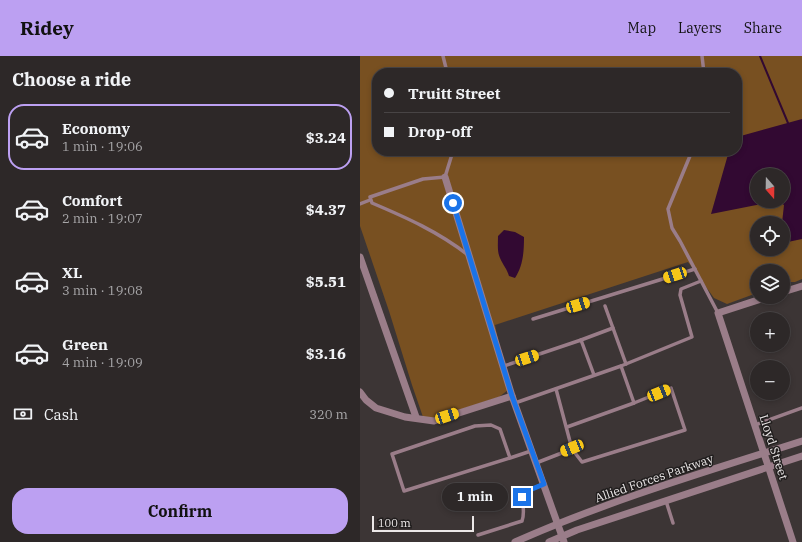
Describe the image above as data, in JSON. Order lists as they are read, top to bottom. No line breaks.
{"streets":{"street":["Lloyd Street","Allied Forces Parkway"]},"crossings":[["Lloyd Street","Allied Forces Parkway"]],"scale_bar":"100 m","north":"bottom","page":{"header":"Ridey","nav":["Map","Layers","Share"],"heading":"Choose a ride","banner":["Truitt Street","Drop-off"],"list":[{"name":"Economy","note":"1 min · 19:06","value":"$3.24"},{"name":"Comfort","note":"2 min · 19:07","value":"$4.37"},{"name":"XL","note":"3 min · 19:08","value":"$5.51"},{"name":"Green","note":"4 min · 19:09","value":"$3.16"}],"map_buttons":["+","−"],"pay":["Cash","320 m"],"buttons":"Confirm","bubble":"1 min","scale":"100 m"}}
